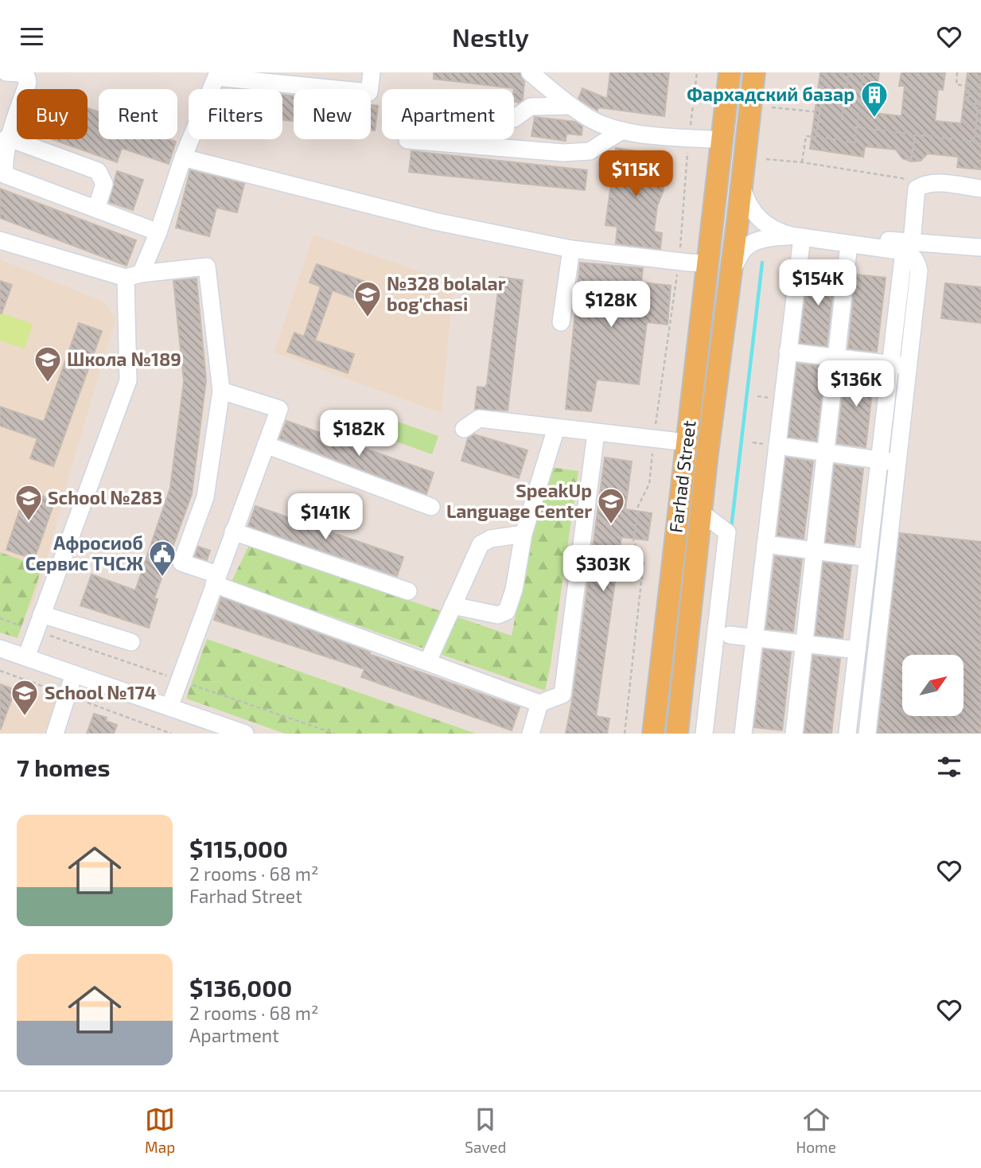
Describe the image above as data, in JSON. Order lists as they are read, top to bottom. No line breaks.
{"streets":{"main road":["Farhad Street"]},"places":{"building":["Фархадский базар"],"school or university":["№328 bolalar bog'chasi","Школа №189","School №283","SpeakUp Language Center","School №174"],"public building":["Афросиоб Сервис ТЧСЖ"]},"north":"top right","page":{"header":"Nestly","chip":["Buy","Rent","Filters","New","Apartment"],"price":["$115K","$154K","$128K","$136K","$182K","$141K","$303K"],"heading":"7 homes","list":[{"name":"$115,000","note":"2 rooms · 68 m² · Farhad Street"},{"name":"$136,000","note":"2 rooms · 68 m² · Apartment"}],"tabs":["Map","Saved","Home"]}}
